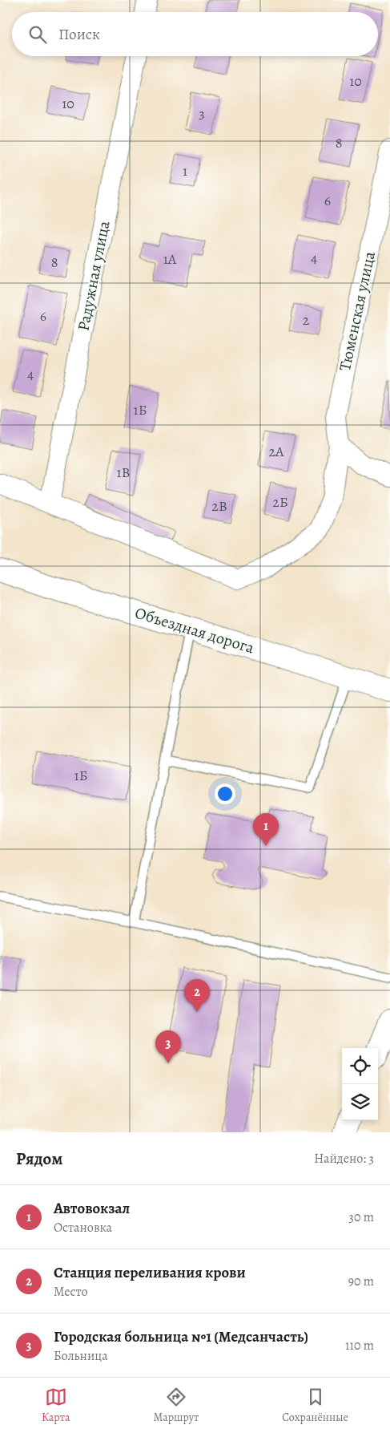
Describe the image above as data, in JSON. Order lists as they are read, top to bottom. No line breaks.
{"streets":{"main road":["Объездная дорога"],"street":["Радужная улица","Тюменская улица"]},"crossings":[["Радужная улица","Тюменская улица"]],"house_numbers":["10","10","3","8","1","6","4","1А","8","6","2","4","1Б","2А","1В","2Б","2В","1Б"],"page":{"search":"Поиск","pins":["1","2","3"],"heading":["Рядом","Найдено: 3"],"list":[{"mark":"1","name":"Автовокзал","note":"Остановка","value":"30 m"},{"mark":"2","name":"Станция переливания крови","note":"Место","value":"90 m"},{"mark":"3","name":"Городская больница №1 (Медсанчасть)","note":"Больница","value":"110 m"}],"nav":["Карта","Маршрут","Сохранённые"]}}
